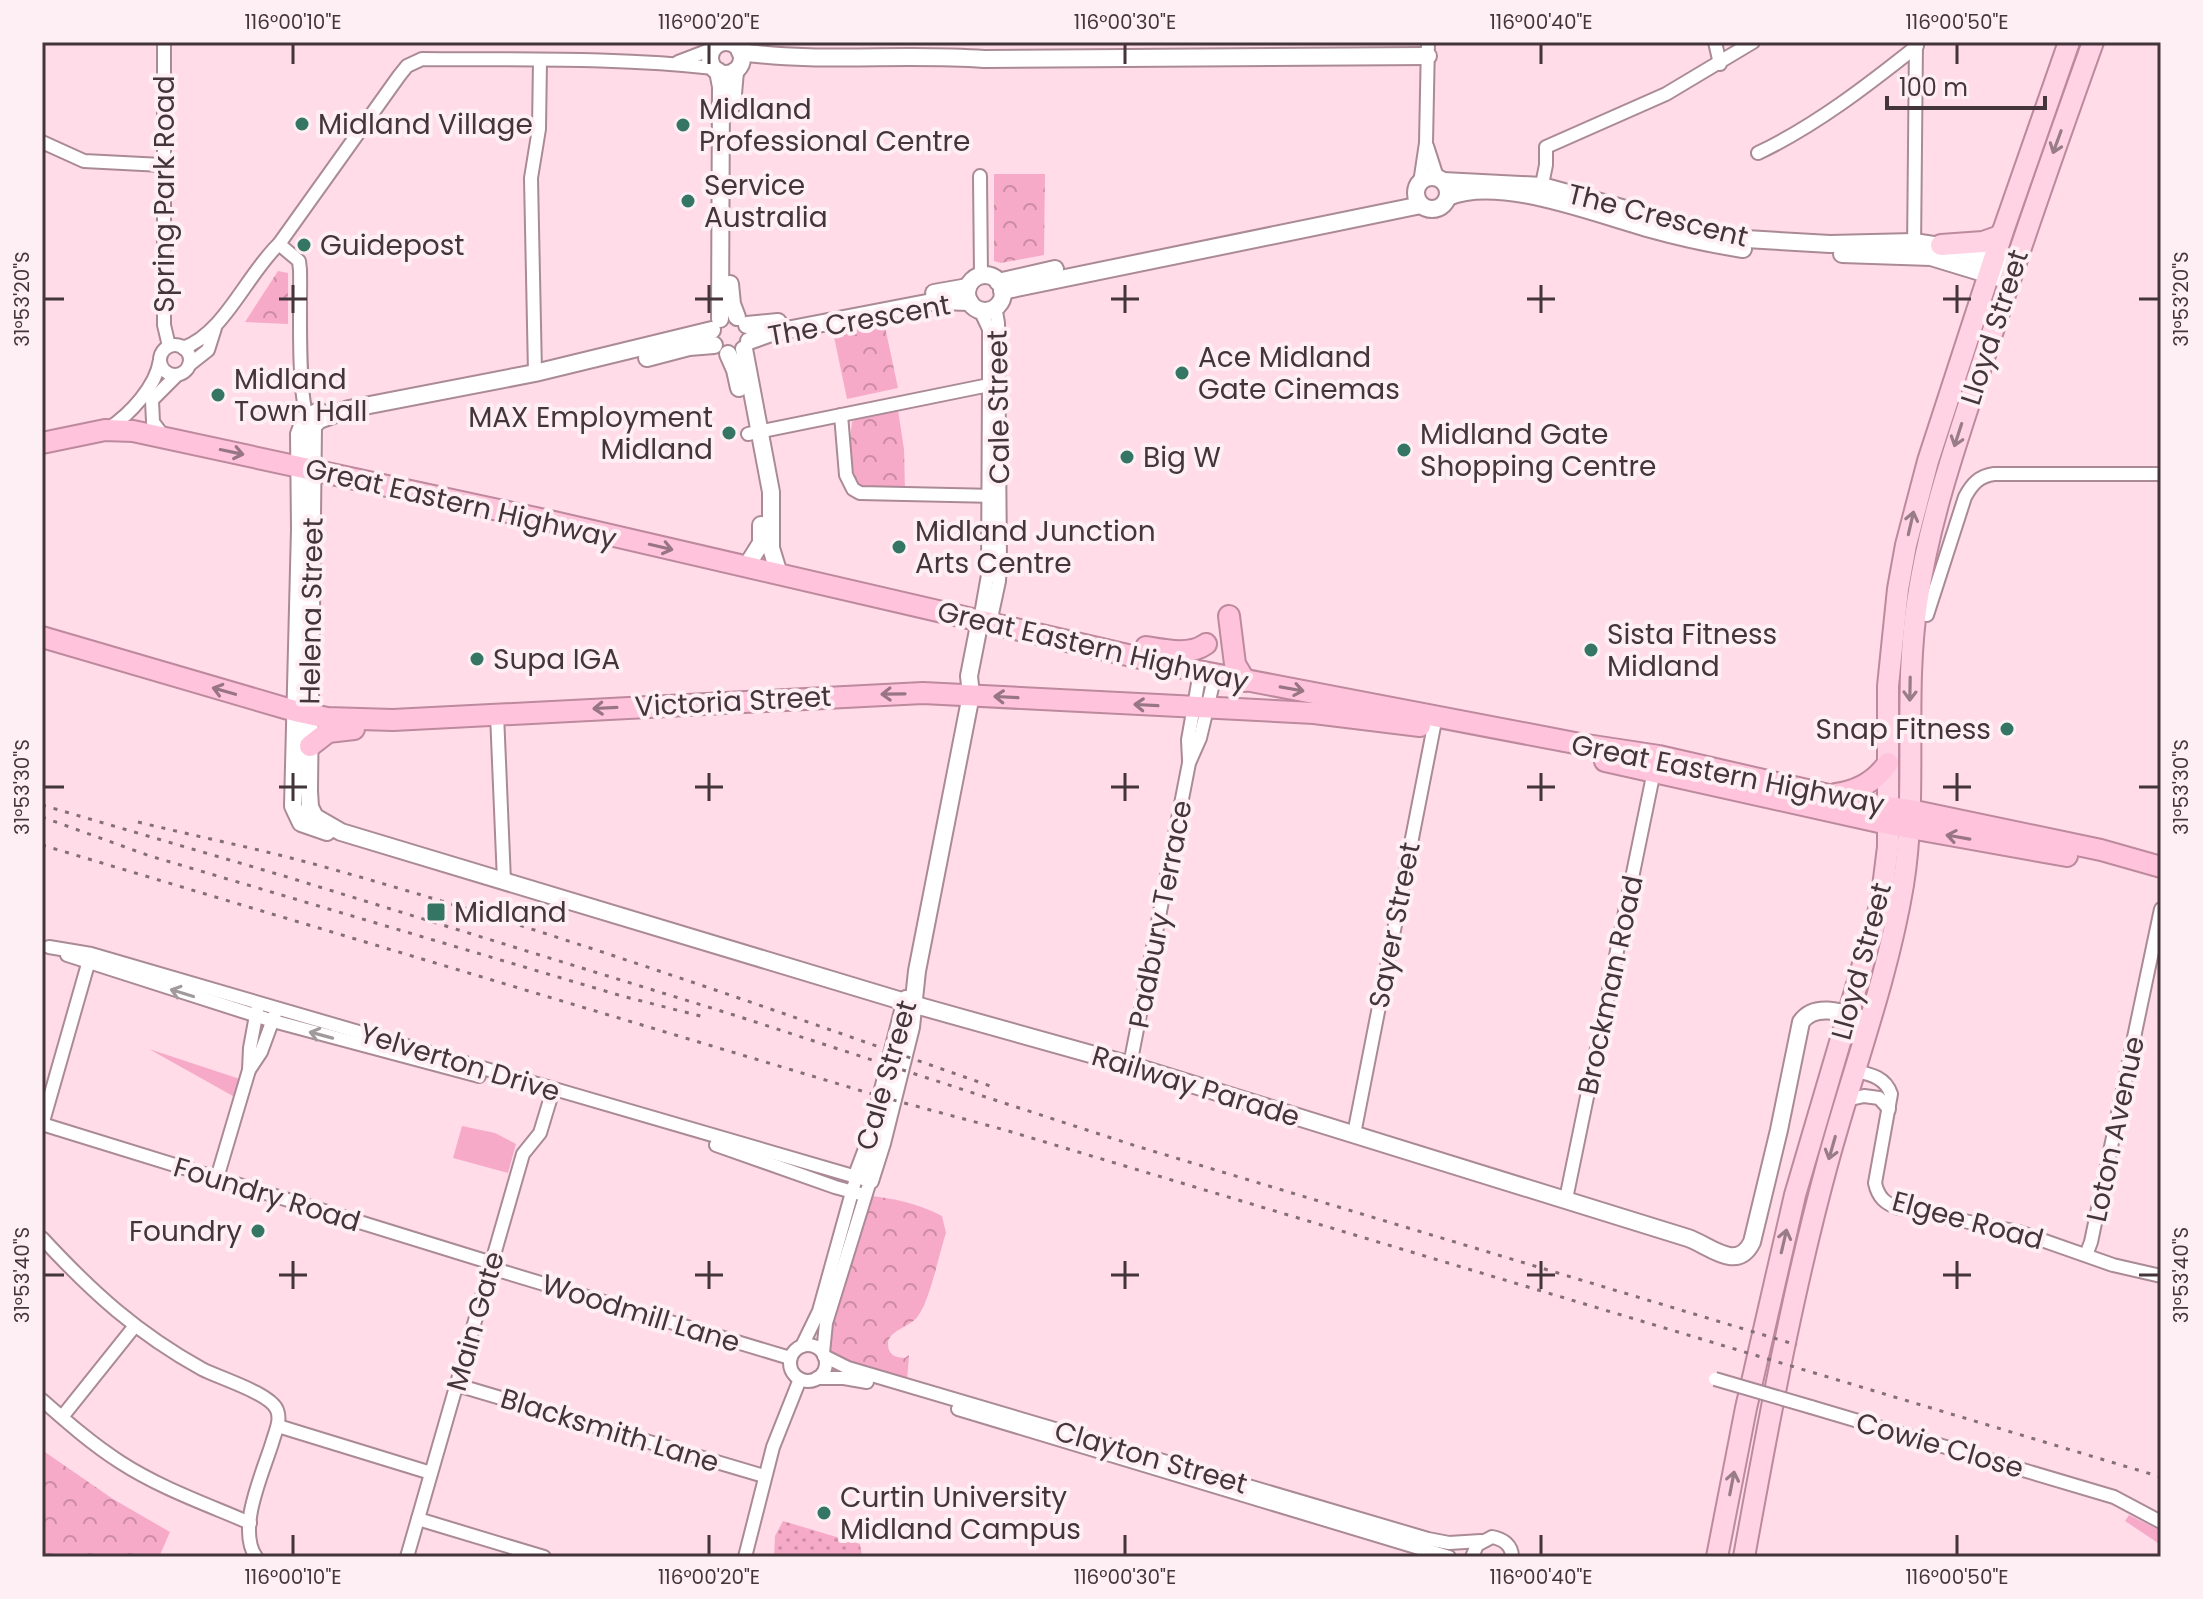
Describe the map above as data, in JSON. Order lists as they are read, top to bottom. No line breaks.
{"streets":{"highway":["Great Eastern Highway","Victoria Street"],"main road":["Lloyd Street"],"street":["Spring Park Road","The Crescent","Cale Street","Helena Street","Padbury Terrace","Sayer Street","Brockman Road","Yelverton Drive","Railway Parade","Loton Avenue","Foundry Road","Elgee Road","Woodmill Lane","Main Gate","Blacksmith Lane","Cowie Close","Clayton Street"]},"crossings":[["The Crescent","Lloyd Street"],["The Crescent","Cale Street"],["The Crescent","Helena Street"],["Lloyd Street","Great Eastern Highway"],["Lloyd Street","Railway Parade"],["Cale Street","Great Eastern Highway"],["Cale Street","Victoria Street"],["Cale Street","Yelverton Drive"],["Cale Street","Railway Parade"],["Great Eastern Highway","Helena Street"],["Great Eastern Highway","Victoria Street"],["Great Eastern Highway","Padbury Terrace"],["Great Eastern Highway","Sayer Street"],["Great Eastern Highway","Brockman Road"],["Helena Street","Victoria Street"],["Helena Street","Railway Parade"],["Victoria Street","Padbury Terrace"],["Victoria Street","Sayer Street"],["Padbury Terrace","Railway Parade"],["Sayer Street","Railway Parade"],["Brockman Road","Railway Parade"],["Yelverton Drive","Main Gate"],["Loton Avenue","Elgee Road"],["Foundry Road","Woodmill Lane"],["Foundry Road","Main Gate"],["Woodmill Lane","Main Gate"],["Woodmill Lane","Clayton Street"],["Main Gate","Blacksmith Lane"]],"one_way":["Victoria Street"],"places":{"other":["Midland Village","Midland Professional Centre","Service Australia","Guidepost","Ace Midland Gate Cinemas","Midland Town Hall","MAX Employment Midland","Midland Gate Shopping Centre","Big W","Midland Junction Arts Centre","Sista Fitness Midland","Supa IGA","Snap Fitness","Foundry","Curtin University Midland Campus"],"transit":["Midland"]},"scale_bar":"100 m","coordinates":["116°00'10\"E","116°00'20\"E","116°00'30\"E","116°00'40\"E","116°00'50\"E","31°53'20\"S","31°53'30\"S","31°53'40\"S"]}
